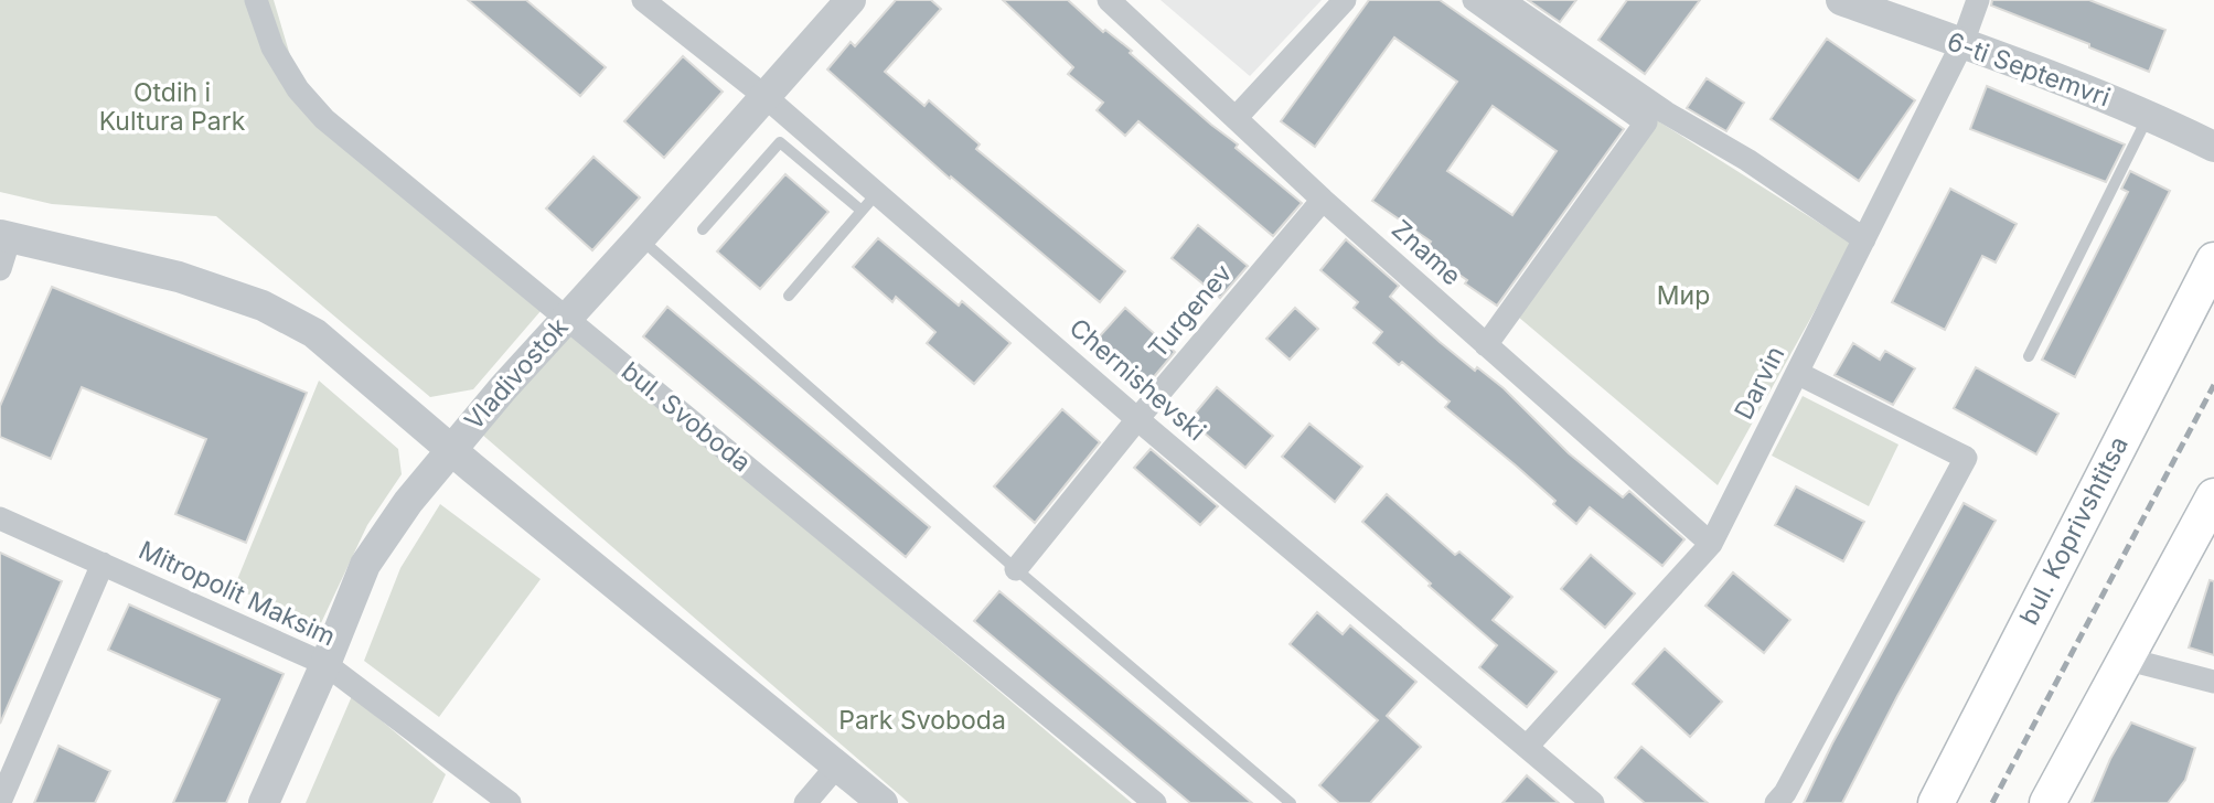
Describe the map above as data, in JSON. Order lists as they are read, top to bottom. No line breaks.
{"streets":{"main road":["bul. Koprivshtitsa"],"street":["6-ti Septemvri","Zname","Turgenev","Vladivostok","Chernishevski","Darvin","bul. Svoboda","Mitropolit Maksim"]},"crossings":[["6-ti Septemvri","Darvin"],["Zname","Turgenev"],["Zname","Darvin"],["Turgenev","Chernishevski"],["Vladivostok","Chernishevski"],["Vladivostok","bul. Svoboda"],["Vladivostok","Mitropolit Maksim"],["Chernishevski","Darvin"]],"parks":["Otdih i Kultura Park","Мир","Park Svoboda"]}
